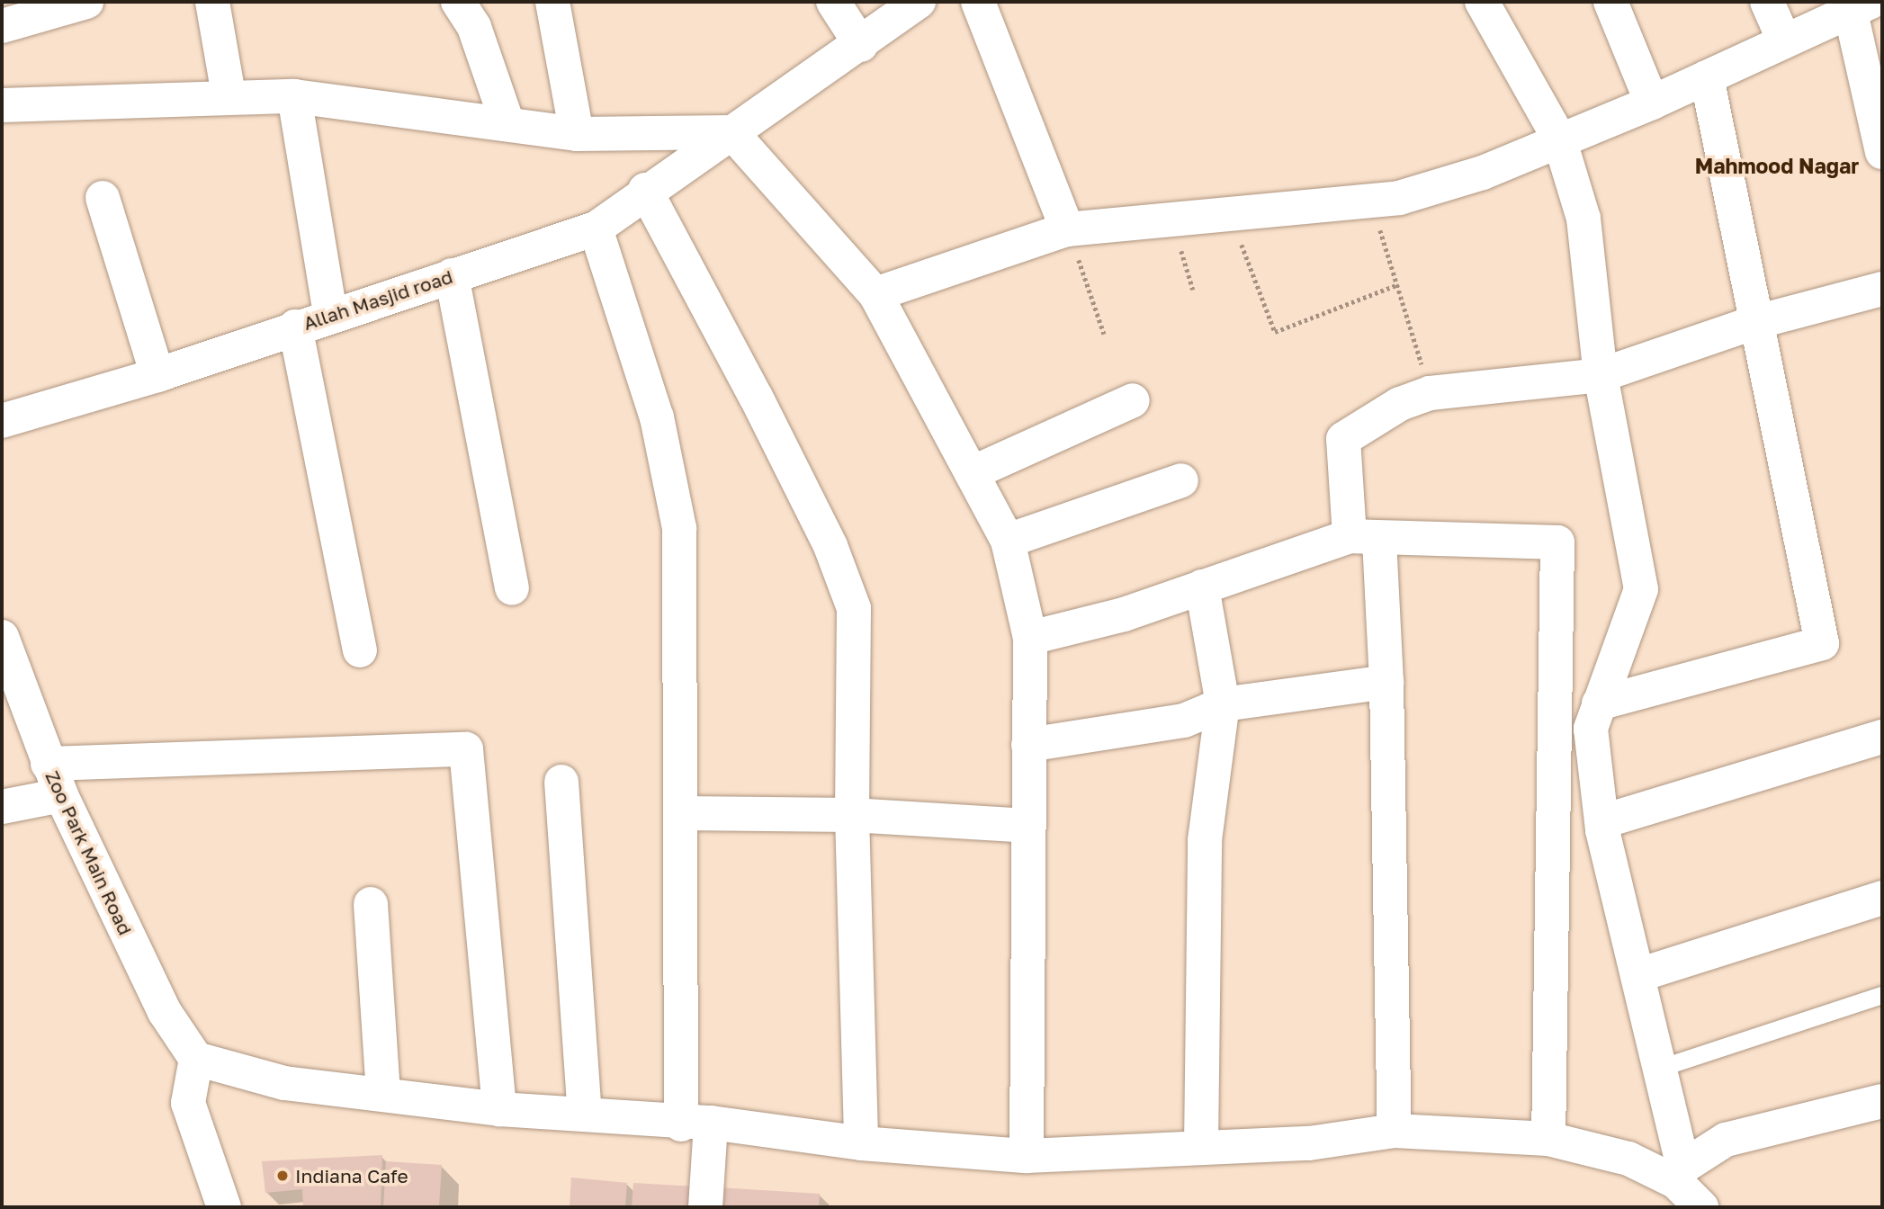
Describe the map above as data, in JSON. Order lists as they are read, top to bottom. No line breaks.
{"streets":{"street":["Allah Masjid road","Zoo Park Main Road"]},"districts":["Mahmood Nagar"],"places":["Indiana Cafe"]}
